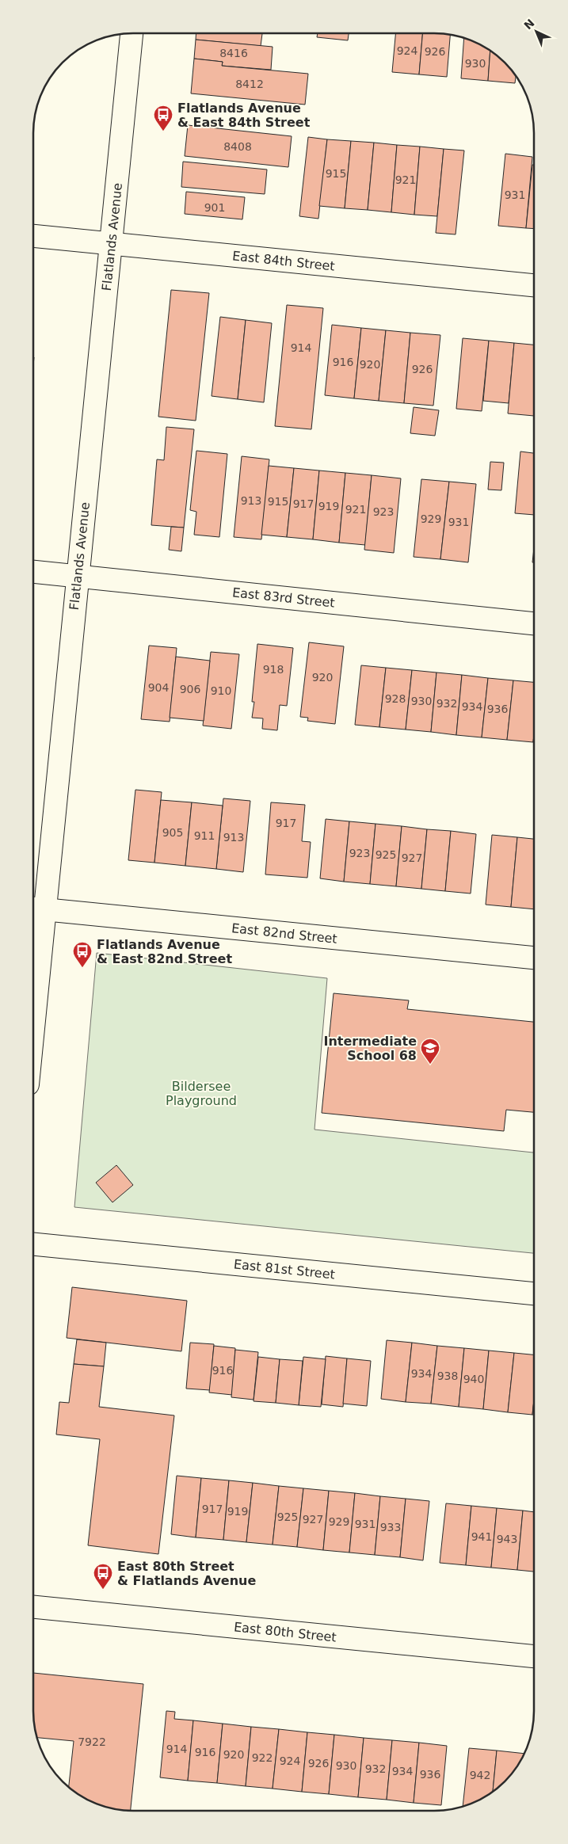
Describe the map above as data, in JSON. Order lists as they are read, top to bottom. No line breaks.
{"streets":{"street":["Flatlands Avenue","East 84th Street","East 83rd Street","East 82nd Street","East 81st Street","East 80th Street"]},"crossings":[["Flatlands Avenue","East 84th Street"],["Flatlands Avenue","East 83rd Street"],["Flatlands Avenue","East 82nd Street"]],"parks":["Bildersee Playground"],"places":{"bus stop":["Flatlands Avenue & East 84th Street","Flatlands Avenue & East 82nd Street","East 80th Street & Flatlands Avenue"],"school or university":["Intermediate School 68"]},"house_numbers":["924","926","8416","930","8412","8408","915","921","931","901","914","916","920","926","913","915","917","919","921","923","929","931","918","920","904","906","910","928","930","932","934","936","917","905","911","913","923","925","927","916","934","938","940","917","919","925","927","929","931","933","941","943","7922","914","916","920","922","924","926","930","932","934","936","942"],"north":"top left"}
